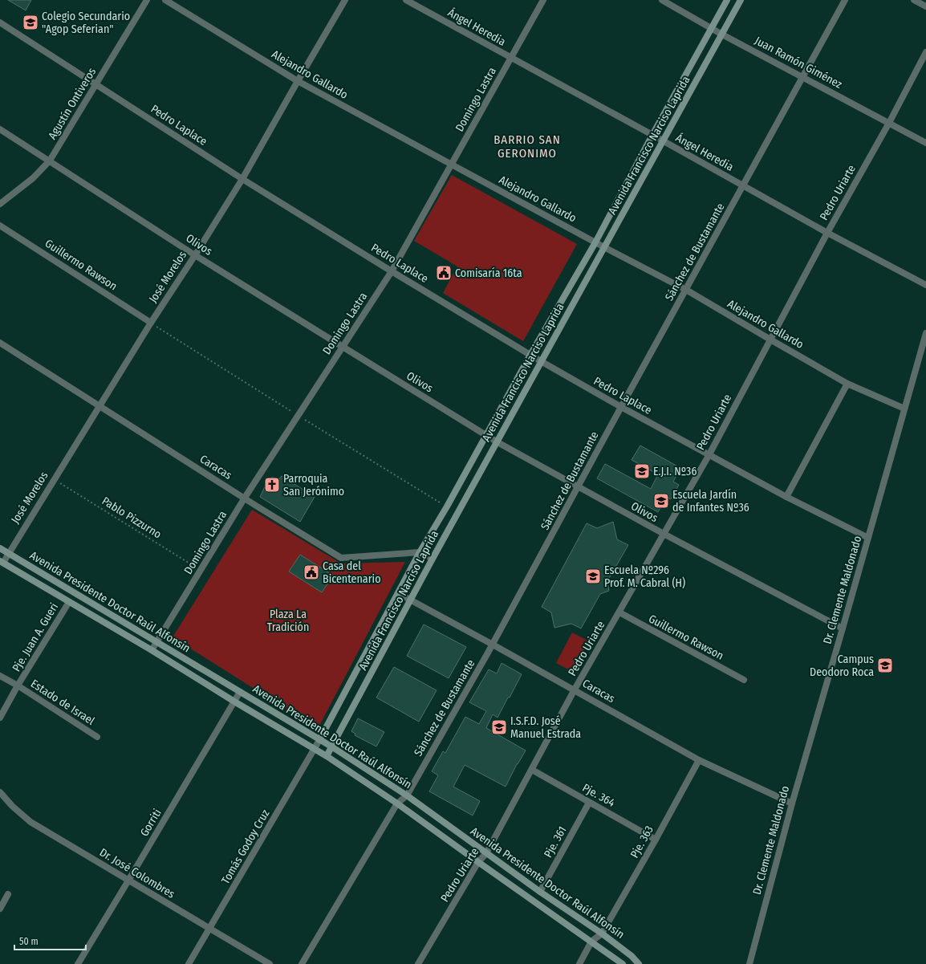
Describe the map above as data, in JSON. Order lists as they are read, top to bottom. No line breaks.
{"streets":{"main road":["Avenida Francisco Narciso Laprida","Avenida Presidente Doctor Raúl Alfonsín"],"street":["Ángel Heredia","Juan Ramón Giménez","Alejandro Gallardo","Domingo Lastra","Agustín Ontiveros","Pedro Laplace","Pedro Uriarte","Olivos","Sánchez de Bustamante","Guillermo Rawson","José Morelos","Caracas","Dr. Clemente Maldonado","Pje. Juan A. Gueri","Estado de Israel","Pje. 364","Gorriti","Pje. 361","Pje. 363","Tomás Godoy Cruz","Dr. José Colombres"],"path":["Pablo Pizzurno"]},"crossings":[["Ángel Heredia","Domingo Lastra"],["Ángel Heredia","Avenida Francisco Narciso Laprida"],["Ángel Heredia","Pedro Uriarte"],["Ángel Heredia","Sánchez de Bustamante"],["Juan Ramón Giménez","Avenida Francisco Narciso Laprida"],["Juan Ramón Giménez","Pedro Uriarte"],["Juan Ramón Giménez","Sánchez de Bustamante"],["Alejandro Gallardo","Domingo Lastra"],["Alejandro Gallardo","Avenida Francisco Narciso Laprida"],["Alejandro Gallardo","Pedro Uriarte"],["Alejandro Gallardo","Sánchez de Bustamante"],["Alejandro Gallardo","José Morelos"],["Alejandro Gallardo","Dr. Clemente Maldonado"],["Domingo Lastra","Pedro Laplace"],["Domingo Lastra","Olivos"],["Domingo Lastra","Caracas"],["Domingo Lastra","Pablo Pizzurno"],["Domingo Lastra","Avenida Presidente Doctor Raúl Alfonsín"],["Agustín Ontiveros","Pedro Laplace"],["Agustín Ontiveros","Olivos"],["Pedro Laplace","Avenida Francisco Narciso Laprida"],["Pedro Laplace","Pedro Uriarte"],["Pedro Laplace","Sánchez de Bustamante"],["Pedro Laplace","José Morelos"],["Pedro Laplace","Dr. Clemente Maldonado"],["Avenida Francisco Narciso Laprida","Olivos"],["Avenida Francisco Narciso Laprida","Caracas"],["Avenida Francisco Narciso Laprida","Avenida Presidente Doctor Raúl Alfonsín"],["Avenida Francisco Narciso Laprida","Tomás Godoy Cruz"],["Pedro Uriarte","Olivos"],["Pedro Uriarte","Guillermo Rawson"],["Pedro Uriarte","Caracas"],["Pedro Uriarte","Avenida Presidente Doctor Raúl Alfonsín"],["Pedro Uriarte","Pje. 364"],["Olivos","Sánchez de Bustamante"],["Olivos","José Morelos"],["Olivos","Dr. Clemente Maldonado"],["Sánchez de Bustamante","Caracas"],["Sánchez de Bustamante","Avenida Presidente Doctor Raúl Alfonsín"],["Guillermo Rawson","José Morelos"],["José Morelos","Caracas"],["José Morelos","Pablo Pizzurno"],["José Morelos","Avenida Presidente Doctor Raúl Alfonsín"],["Caracas","Dr. Clemente Maldonado"],["Caracas","Pje. 363"],["Avenida Presidente Doctor Raúl Alfonsín","Pje. Juan A. Gueri"],["Avenida Presidente Doctor Raúl Alfonsín","Gorriti"],["Avenida Presidente Doctor Raúl Alfonsín","Pje. 361"],["Avenida Presidente Doctor Raúl Alfonsín","Pje. 363"],["Avenida Presidente Doctor Raúl Alfonsín","Tomás Godoy Cruz"],["Pje. Juan A. Gueri","Estado de Israel"],["Pje. 364","Pje. 361"],["Pje. 364","Pje. 363"],["Gorriti","Dr. José Colombres"],["Tomás Godoy Cruz","Dr. José Colombres"]],"districts":["BARRIO SAN GERONIMO"],"parks":["Plaza La Tradición"],"places":{"school or university":["Colegio Secundario \"Agop Seferian\"","E.J.I. Nº36","Escuela Jardín de Infantes Nº36","Escuela Nº296 Prof. M. Cabral (H)","Campus Deodoro Roca","I.S.F.D. José Manuel Estrada"],"public building":["Comisaría 16ta","Casa del Bicentenario"],"church":["Parroquia San Jerónimo"]},"scale_bar":"50 m"}
